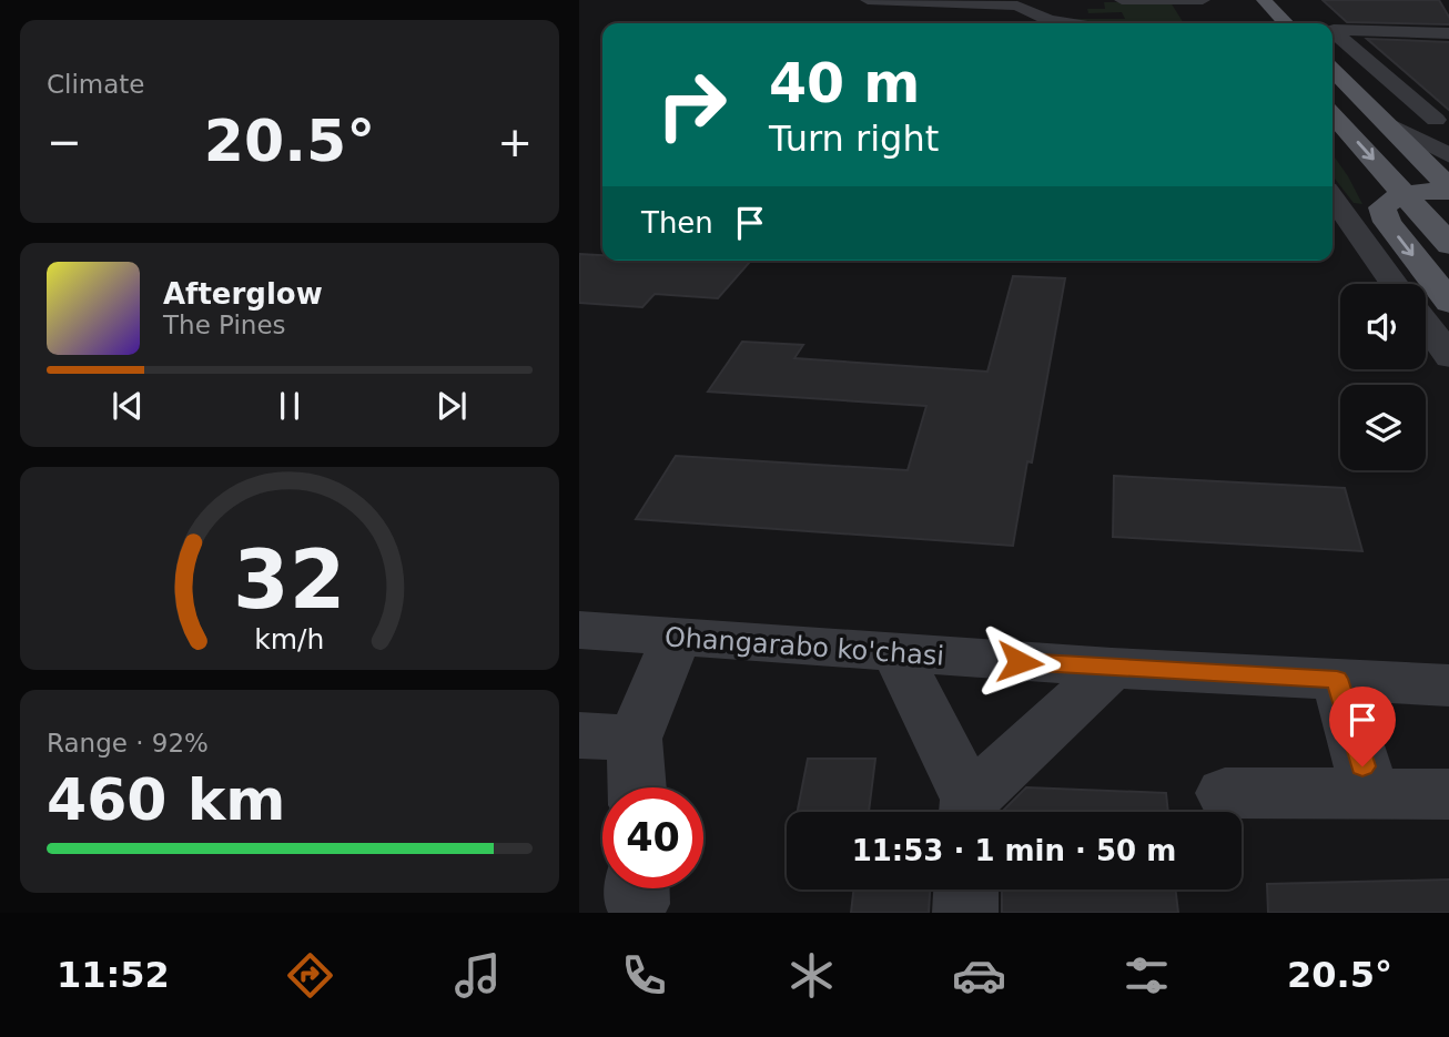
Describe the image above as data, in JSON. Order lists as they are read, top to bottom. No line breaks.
{"streets":{"street":["Ohangarabo ko'chasi"]},"page":{"tile":["Climate",["Range · 92%","460 km"]],"turn":["40 m","Turn right"],"heat":["−","20.5°","+"],"then":"Then","song":["Afterglow","The Pines"],"limit":"40","trip":"11:53 · 1 min · 50 m","tabs":["11:52","20.5°"],"gauge":["32","km/h"]}}
